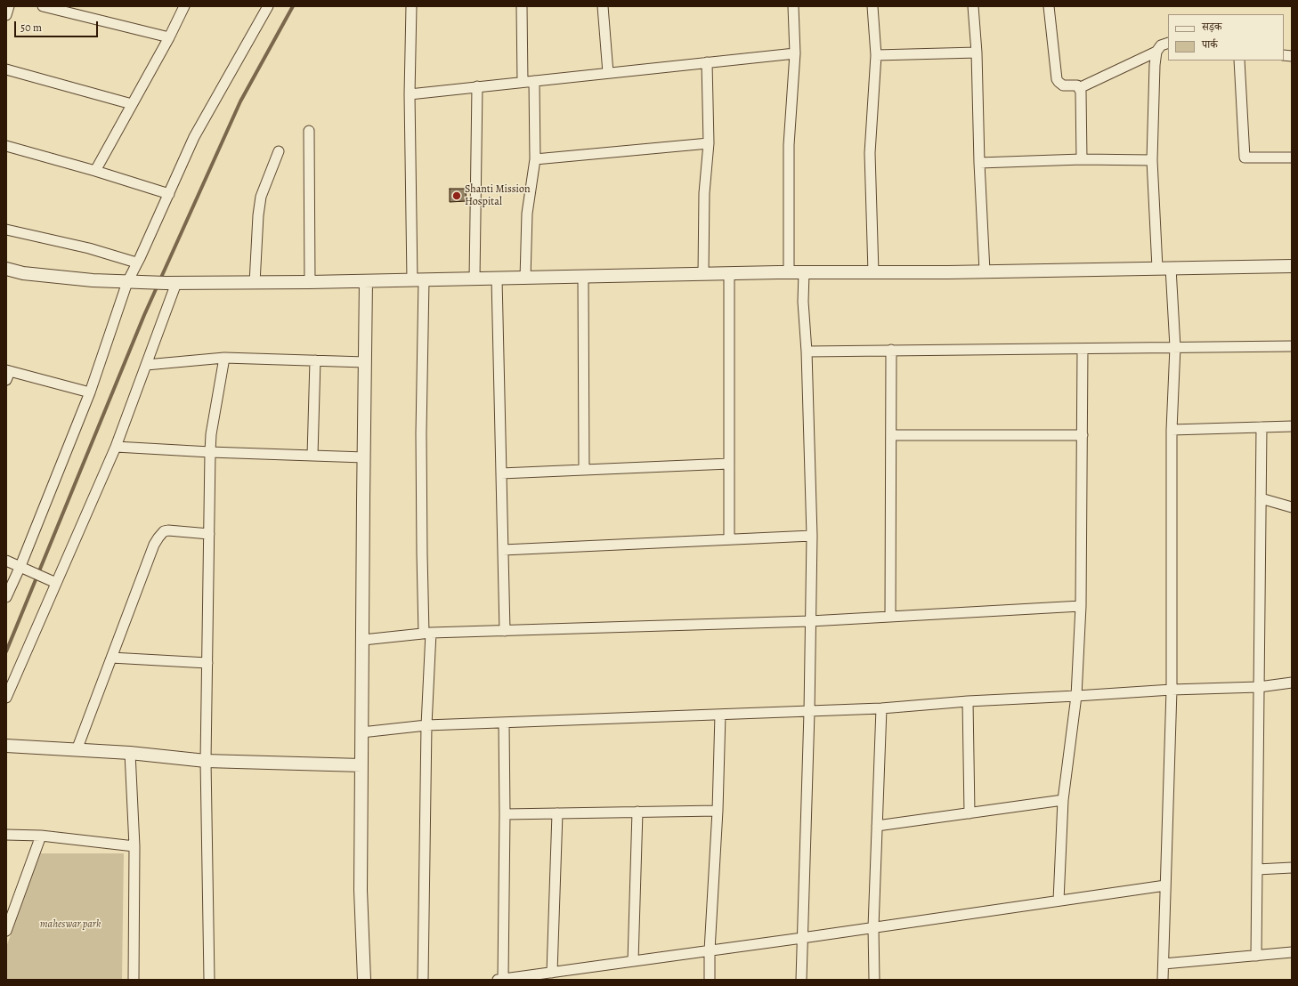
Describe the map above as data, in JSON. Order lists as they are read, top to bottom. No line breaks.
{"parks":["maheswar park"],"places":["Shanti Mission Hospital"],"legend":["सड़क","पार्क"],"scale_bar":"50 m"}
